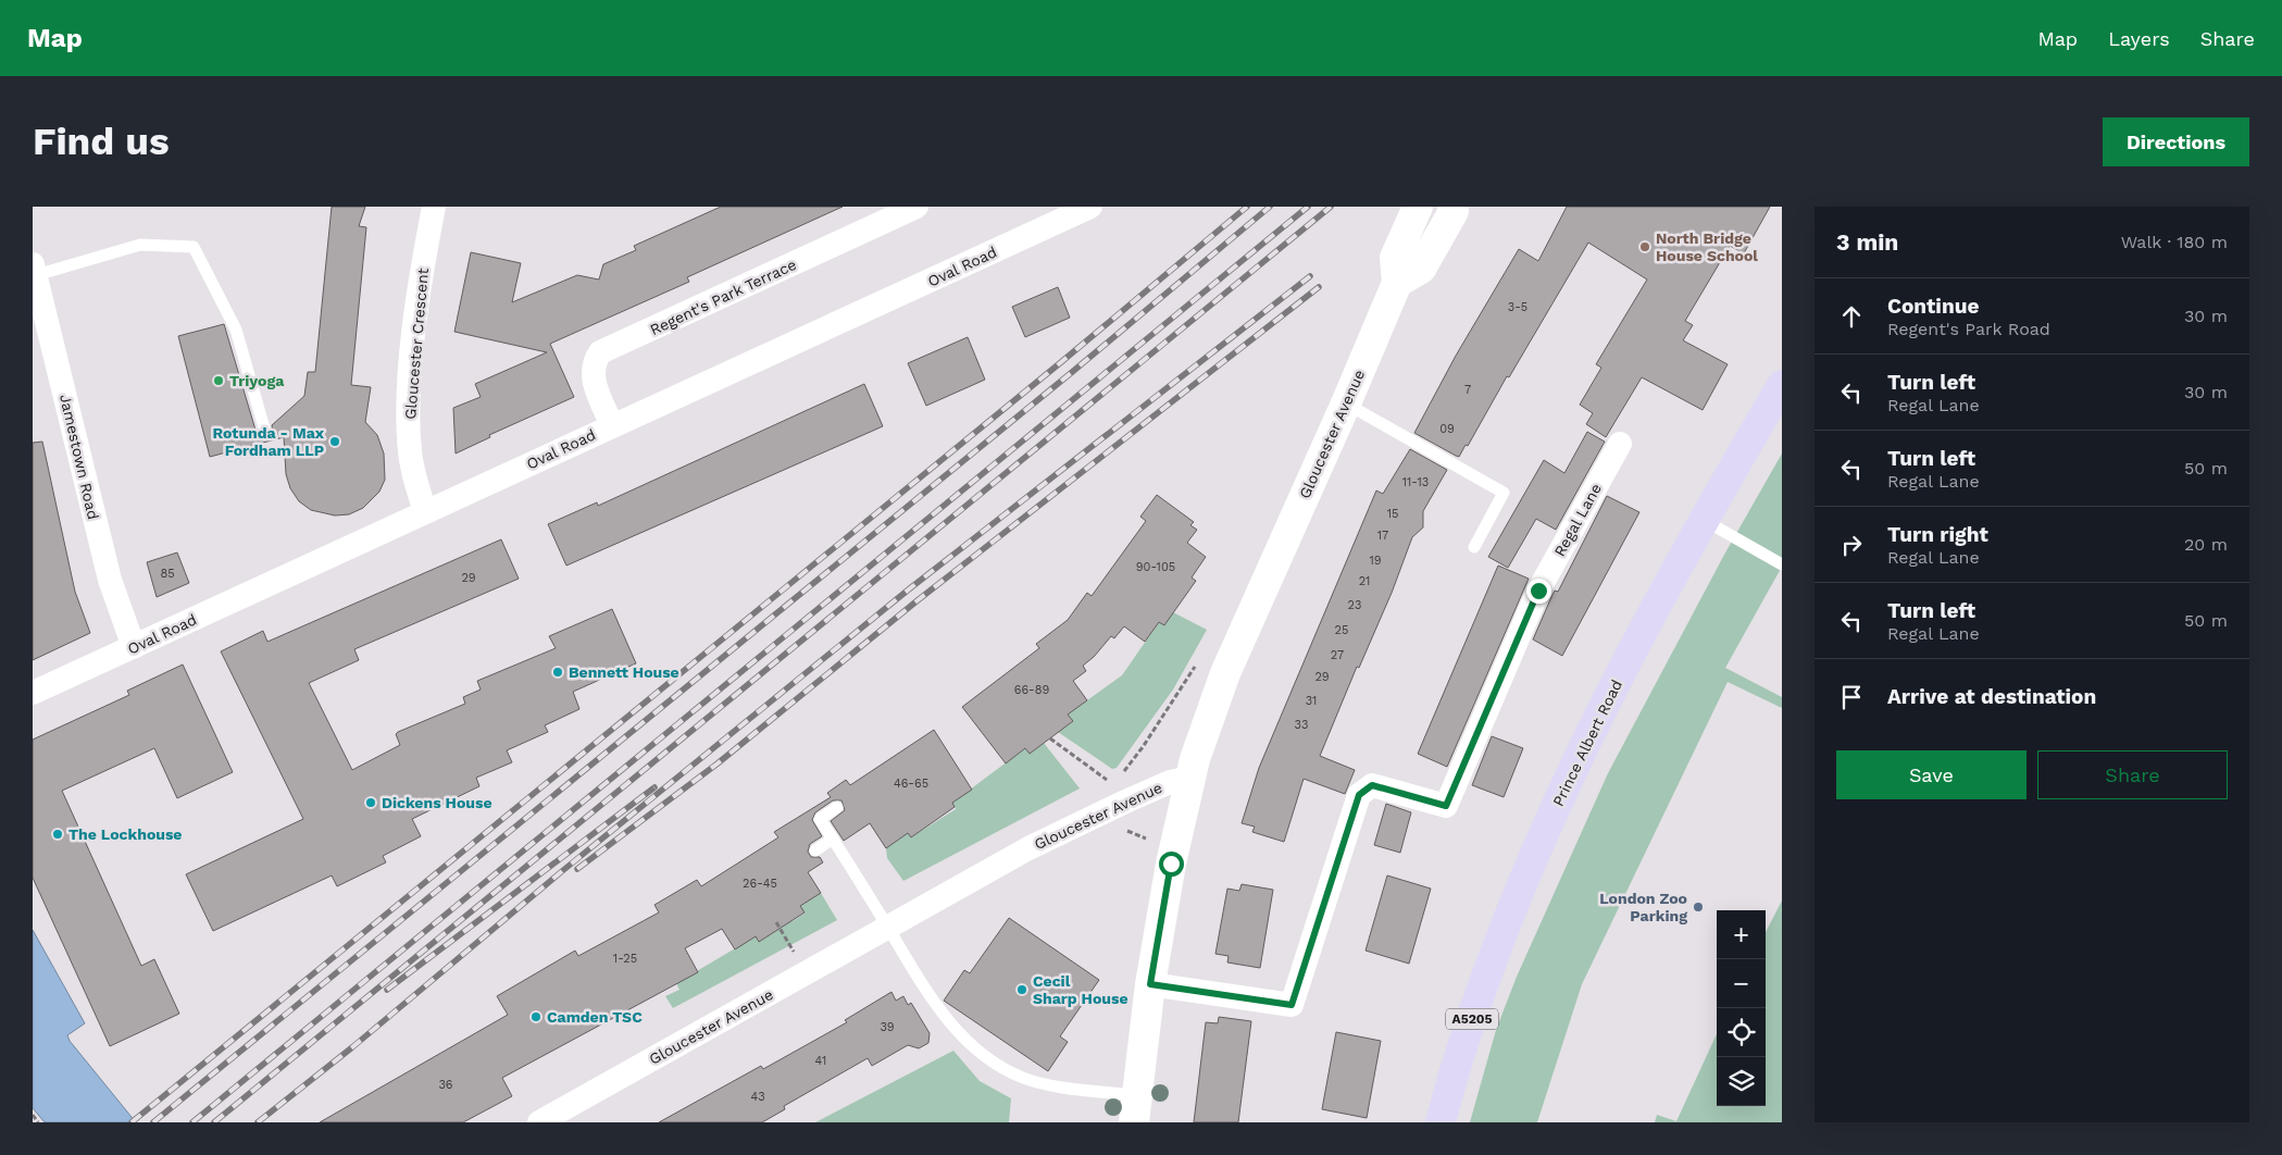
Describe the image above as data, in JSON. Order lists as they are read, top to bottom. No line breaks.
{"streets":{"main road":["Prince Albert Road","A5205"],"street":["Oval Road","Regent's Park Terrace","Gloucester Crescent","Gloucester Avenue","Jamestown Road","Regal Lane"]},"crossings":[["Oval Road","Regent's Park Terrace"],["Oval Road","Gloucester Crescent"],["Oval Road","Jamestown Road"]],"places":["North Bridge House School","Triyoga","Rotunda - Max Fordham LLP","Bennett House","Dickens House","The Lockhouse","London Zoo Parking","Cecil Sharp House","Camden TSC"],"house_numbers":["3-5","7","09","11-13","15","17","19","90-105","85","29","21","23","25","27","29","66-89","31","33","46-65","26-45","1-25","39","41","36","43"],"page":{"header":"Map","nav":["Map","Layers","Share"],"buttons":["Directions",["Save","Share"]],"title":"Find us","heading":["3 min","Walk · 180 m"],"list":[["Continue","Regent's Park Road","30 m"],["Turn left","Regal Lane","30 m"],["Turn left","Regal Lane","50 m"],["Turn right","Regal Lane","20 m"],["Turn left","Regal Lane","50 m"],"Arrive at destination"],"map_buttons":["+","−"]}}
